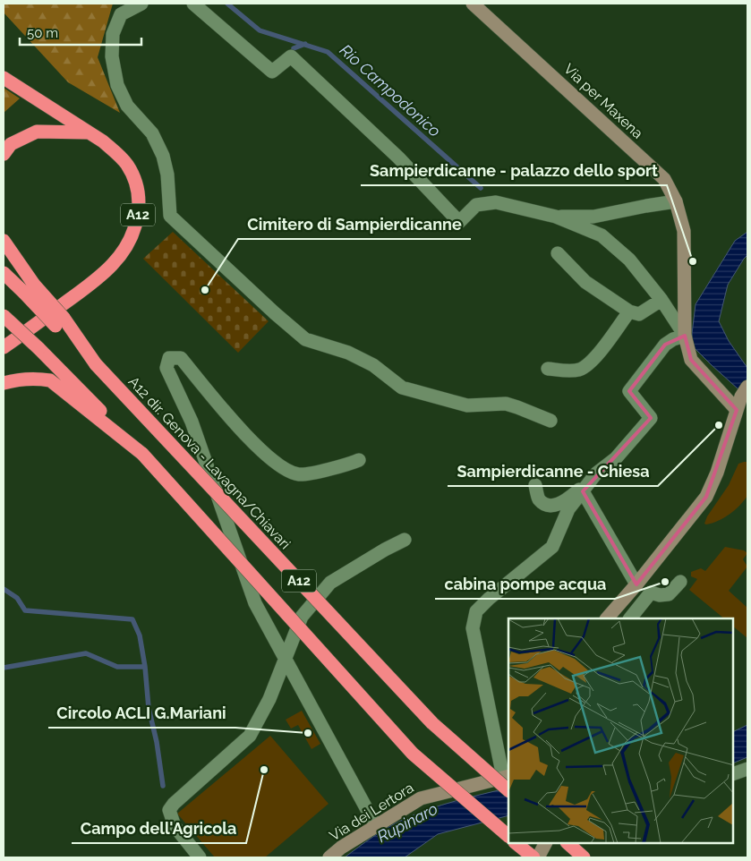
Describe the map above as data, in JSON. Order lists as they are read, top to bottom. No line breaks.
{"streets":{"highway":["A12","A12 dir. Genova - Lavagna/Chiavari"],"street":["Via per Maxena","Via dei Lertora"]},"crossings":[["A12","A12 dir. Genova - Lavagna/Chiavari"]],"water":["Rio Campodonico","Rupinaro"],"places":["Sampierdicanne - palazzo dello sport","Cimitero di Sampierdicanne","Sampierdicanne - Chiesa","cabina pompe acqua","Circolo ACLI G.Mariani","Campo dell'Agricola"],"scale_bar":"50 m"}
